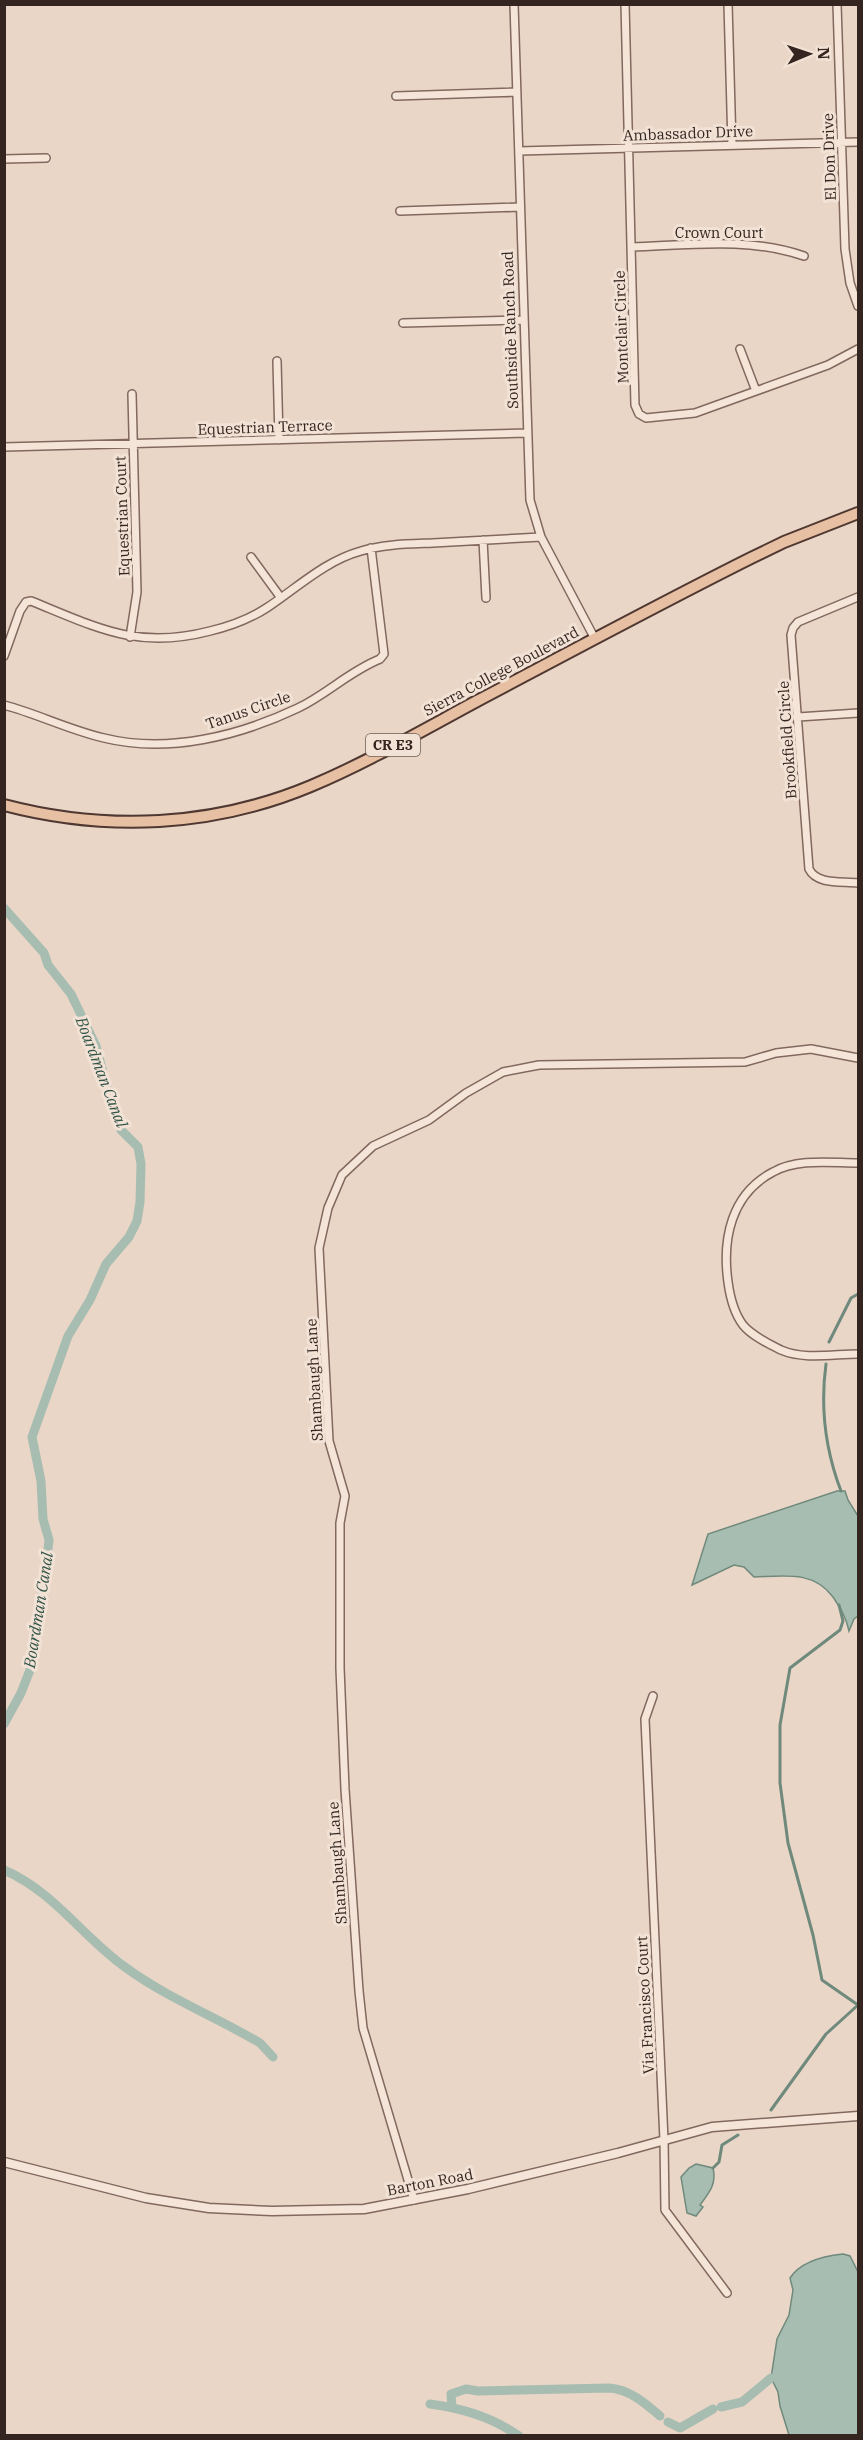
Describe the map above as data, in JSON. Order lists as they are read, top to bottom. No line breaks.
{"streets":{"main road":["Sierra College Boulevard","CR E3"],"street":["Ambassador Drive","El Don Drive","Crown Court","Montclair Circle","Southside Ranch Road","Equestrian Terrace","Equestrian Court","Tanus Circle","Brookfield Circle","Shambaugh Lane","Via Francisco Court","Barton Road"]},"crossings":[["Ambassador Drive","El Don Drive"],["Ambassador Drive","Montclair Circle"],["Ambassador Drive","Southside Ranch Road"],["Crown Court","Montclair Circle"],["Southside Ranch Road","Equestrian Terrace"],["Southside Ranch Road","Sierra College Boulevard"],["Equestrian Terrace","Equestrian Court"],["Shambaugh Lane","Barton Road"],["Via Francisco Court","Barton Road"]],"water":["Boardman Canal"],"north":"right"}
